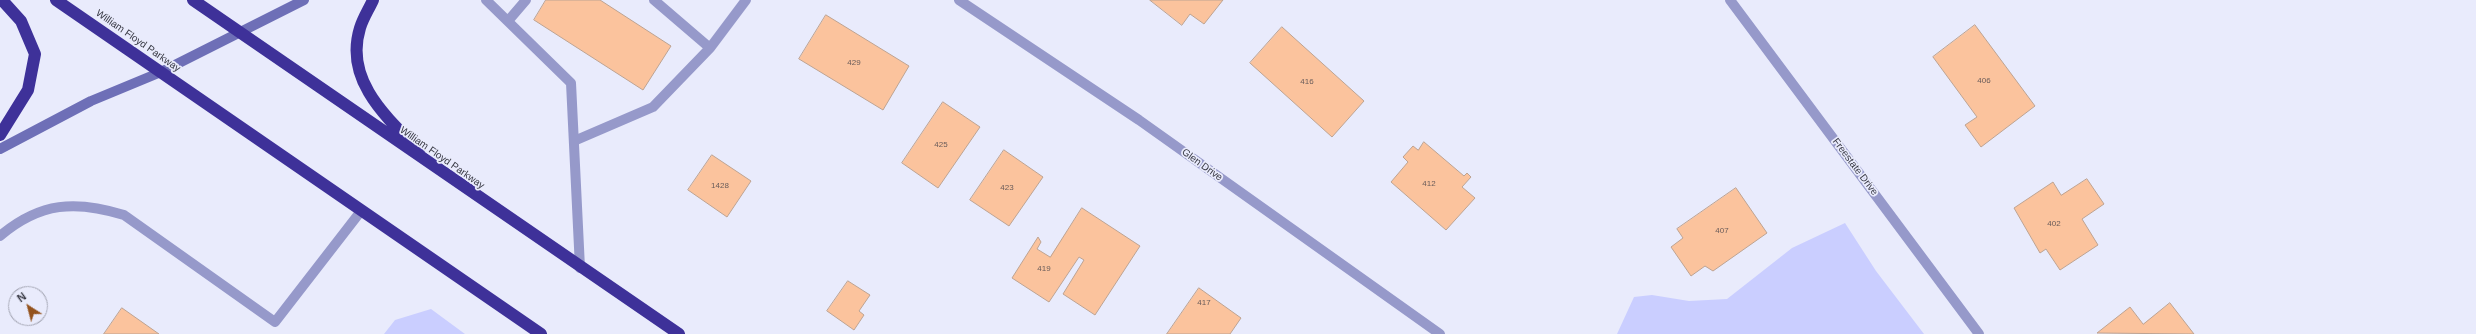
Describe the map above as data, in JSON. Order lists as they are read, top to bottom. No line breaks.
{"streets":{"highway":["William Floyd Parkway"],"street":["Glen Drive","Freestate Drive"]},"house_numbers":["429","406","416","425","412","1428","423","402","407","419","417"],"north":"top left"}
